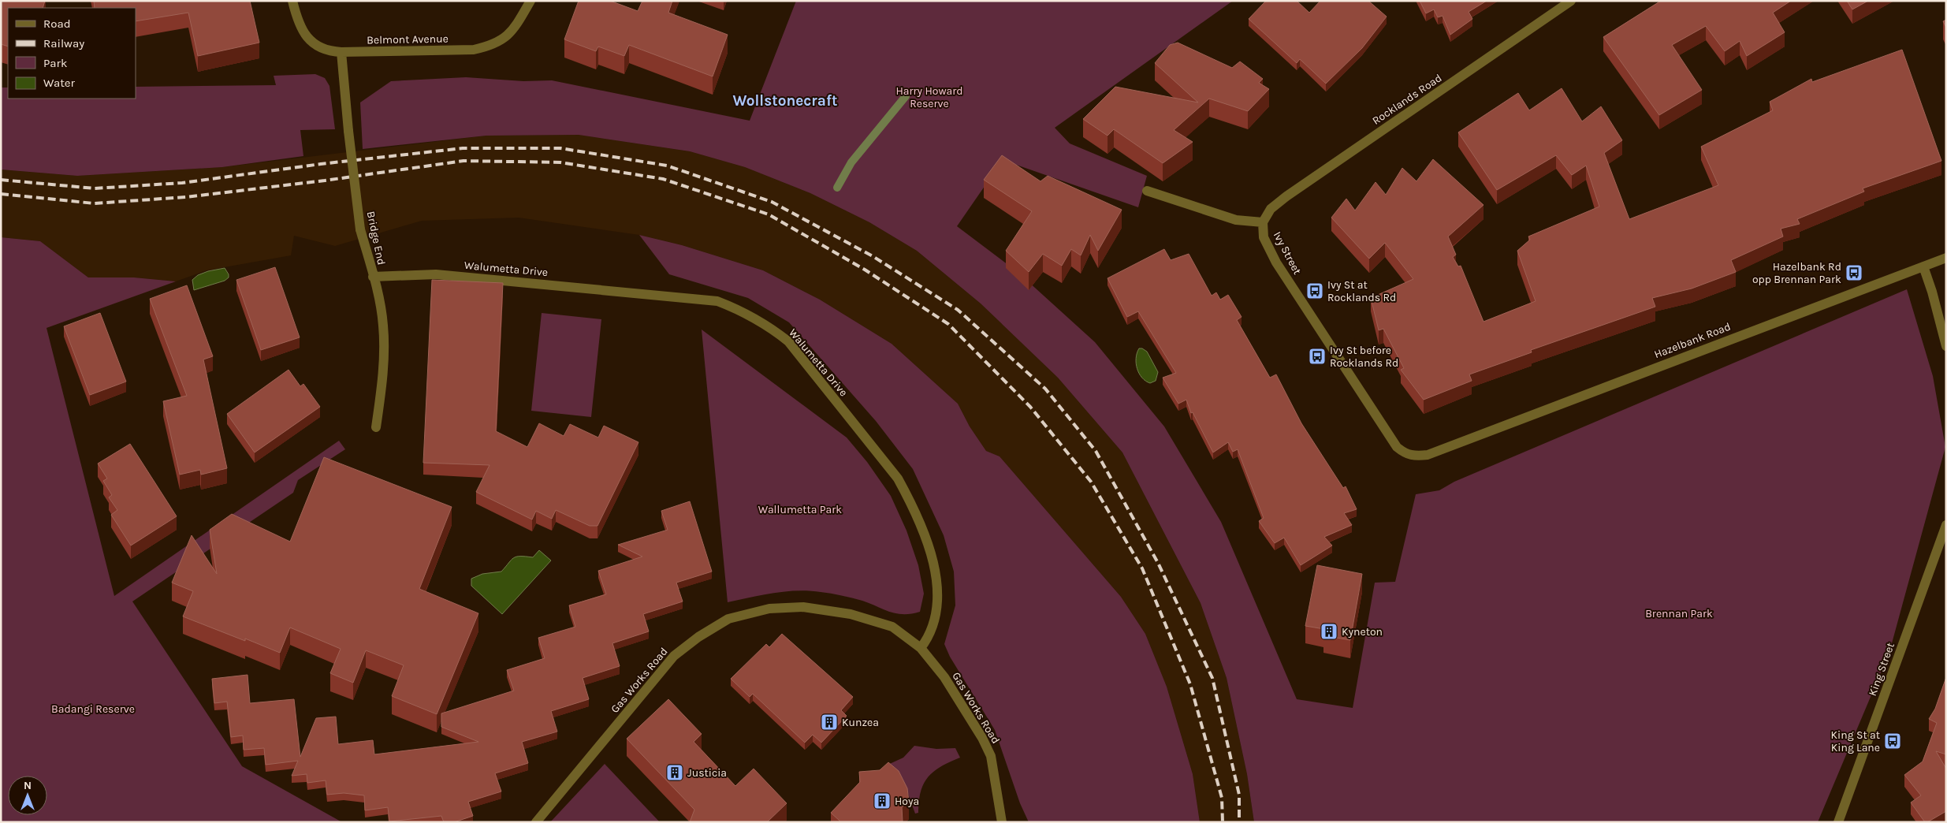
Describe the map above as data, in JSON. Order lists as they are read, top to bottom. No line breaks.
{"streets":{"street":["Belmont Avenue","Rocklands Road","Bridge End","Ivy Street","Walumetta Drive","Hazelbank Road","King Street","Gas Works Road"]},"crossings":[["Belmont Avenue","Bridge End"],["Rocklands Road","Ivy Street"],["Bridge End","Walumetta Drive"],["Ivy Street","Hazelbank Road"],["Walumetta Drive","Gas Works Road"]],"districts":["Wollstonecraft"],"parks":["Harry Howard Reserve","Wallumetta Park","Brennan Park","Badangi Reserve"],"places":{"bus stop":["Hazelbank Rd opp Brennan Park","Ivy St at Rocklands Rd","Ivy St before Rocklands Rd","King St at King Lane"],"building":["Kyneton","Kunzea","Justicia","Hoya"]},"legend":["Road","Railway","Park","Water"],"north":"top"}
